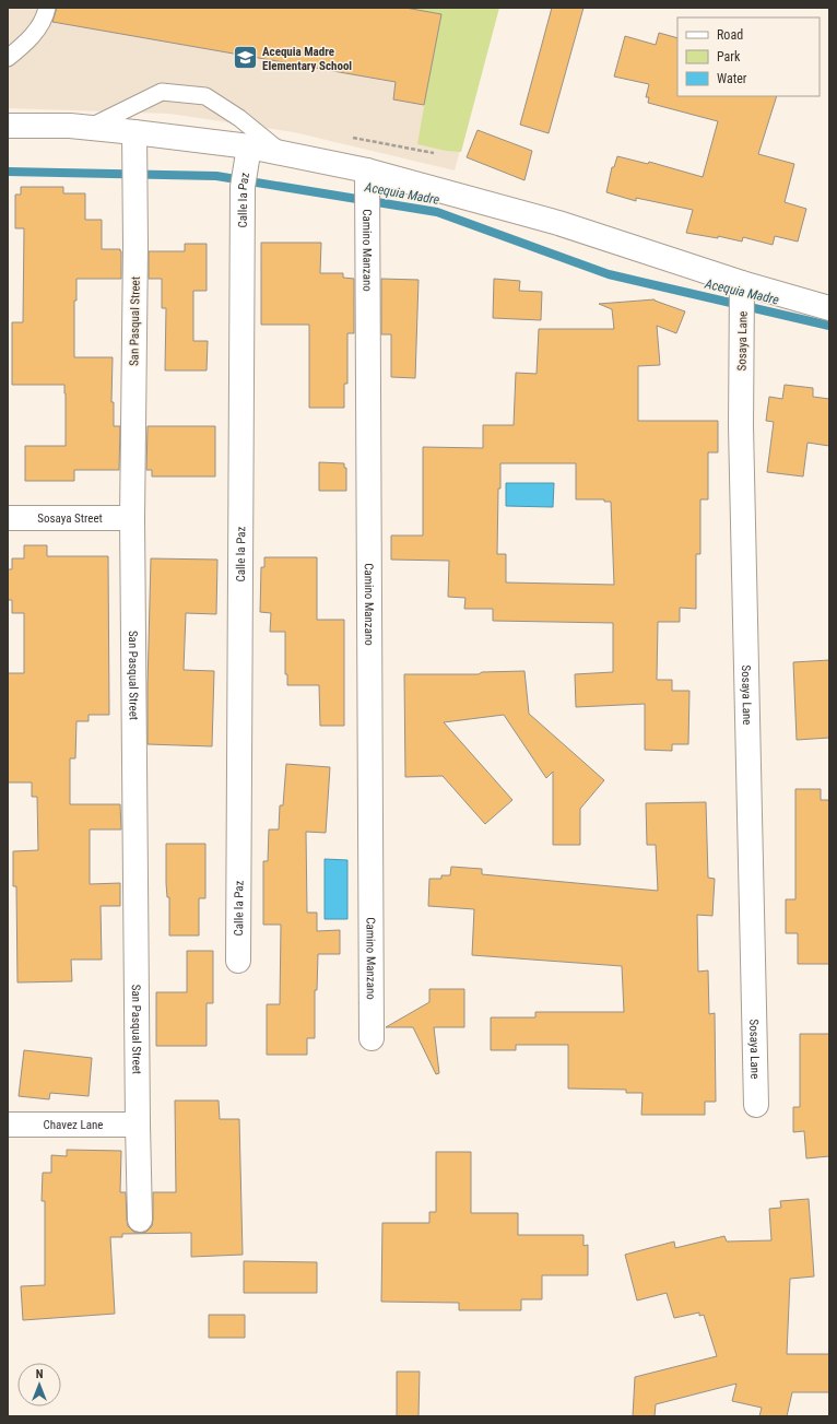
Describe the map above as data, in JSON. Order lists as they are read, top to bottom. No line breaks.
{"streets":{"street":["Calle la Paz","Camino Manzano","San Pasqual Street","Sosaya Lane","Sosaya Street","Chavez Lane"]},"crossings":[["San Pasqual Street","Sosaya Street"],["San Pasqual Street","Chavez Lane"]],"water":["Acequia Madre"],"places":{"school or university":["Acequia Madre Elementary School"]},"legend":["Road","Park","Water"],"north":"top"}
